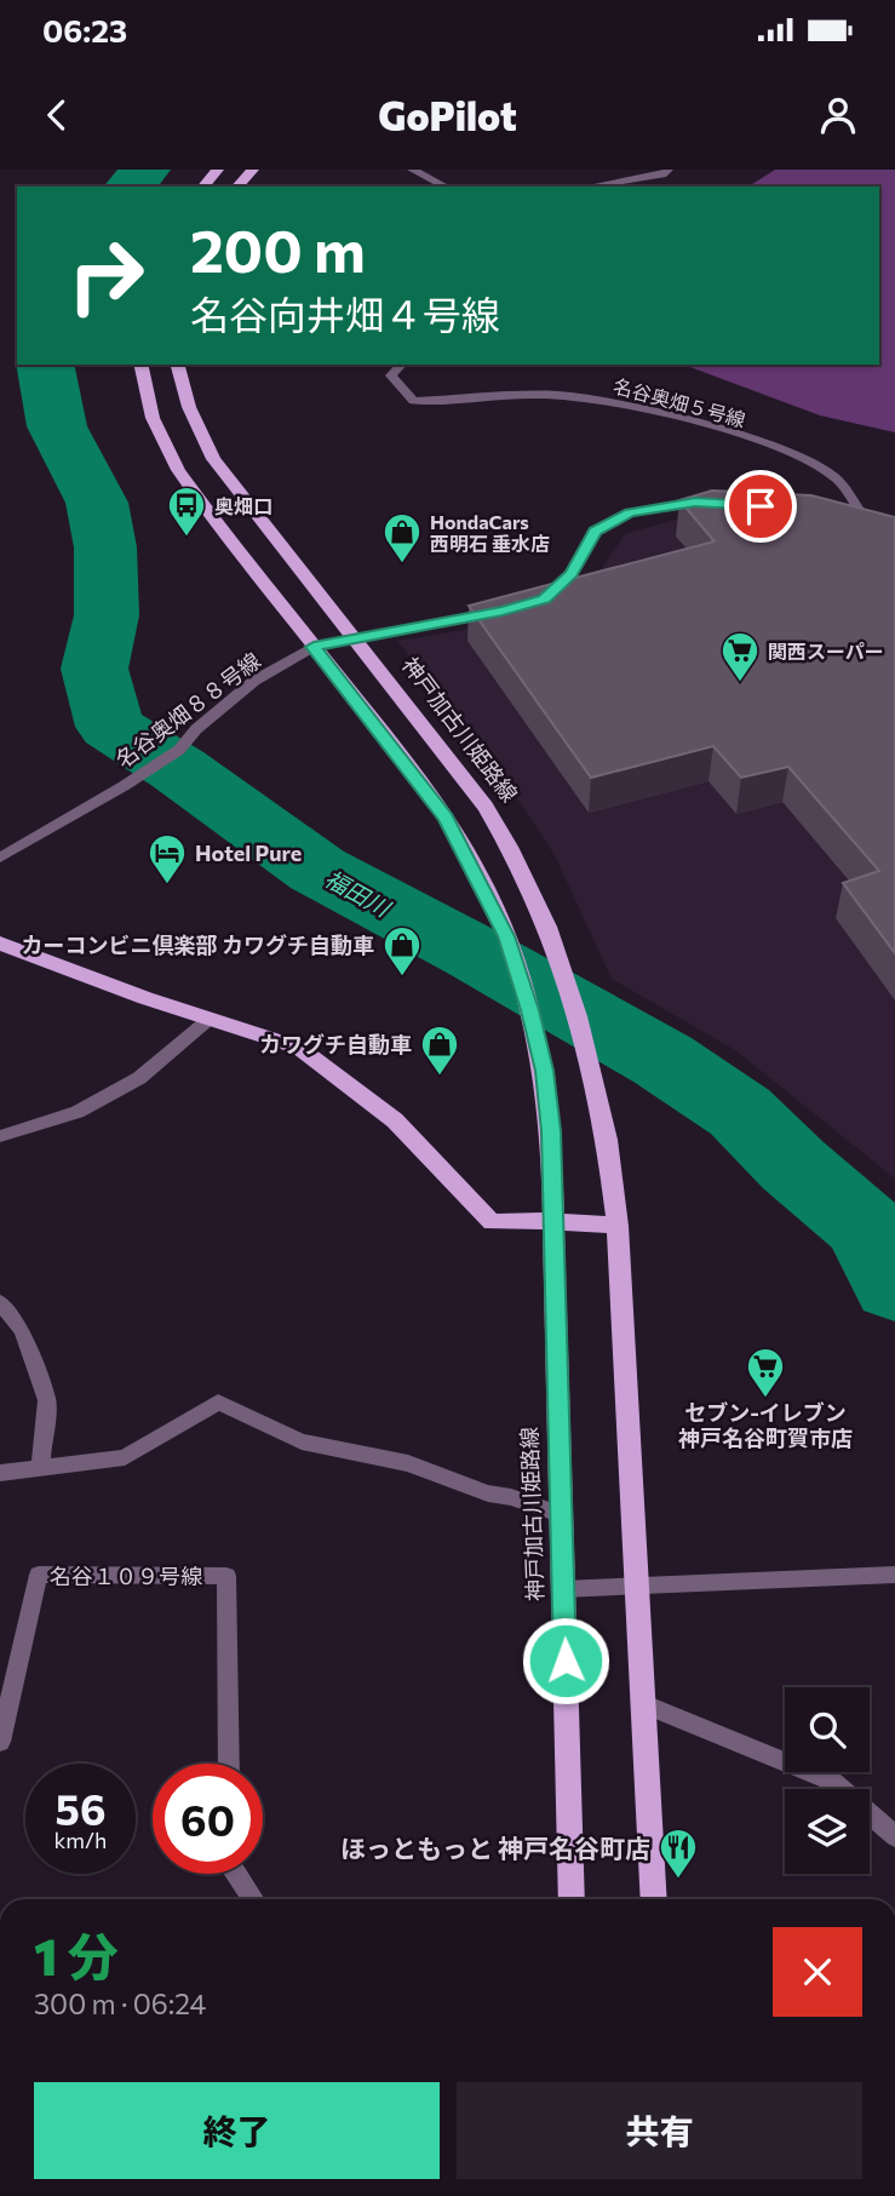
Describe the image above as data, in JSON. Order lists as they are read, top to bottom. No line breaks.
{"streets":{"main road":["神戸加古川姫路線"],"street":["名谷奥畑５号線","名谷奥畑８８号線","名谷１０９号線"]},"crossings":[["名谷奥畑８８号線","神戸加古川姫路線"]],"water":["福田川"],"places":{"bus stop":["奥畑口"],"shop":["HondaCars 西明石 垂水店","カーコンビニ倶楽部 カワグチ自動車","カワグチ自動車"],"supermarket":["関西スーパー","セブン-イレブン 神戸名谷町賀市店"],"hotel":["Hotel Pure"],"restaurant":["ほっともっと 神戸名谷町店"]},"page":{"status":"06:23","header":"GoPilot","turn":["200 m","名谷向井畑４号線"],"speed":"56 km/h","limit":"60","heading":["1 分","300 m · 06:24"],"buttons":["終了","共有"]}}
